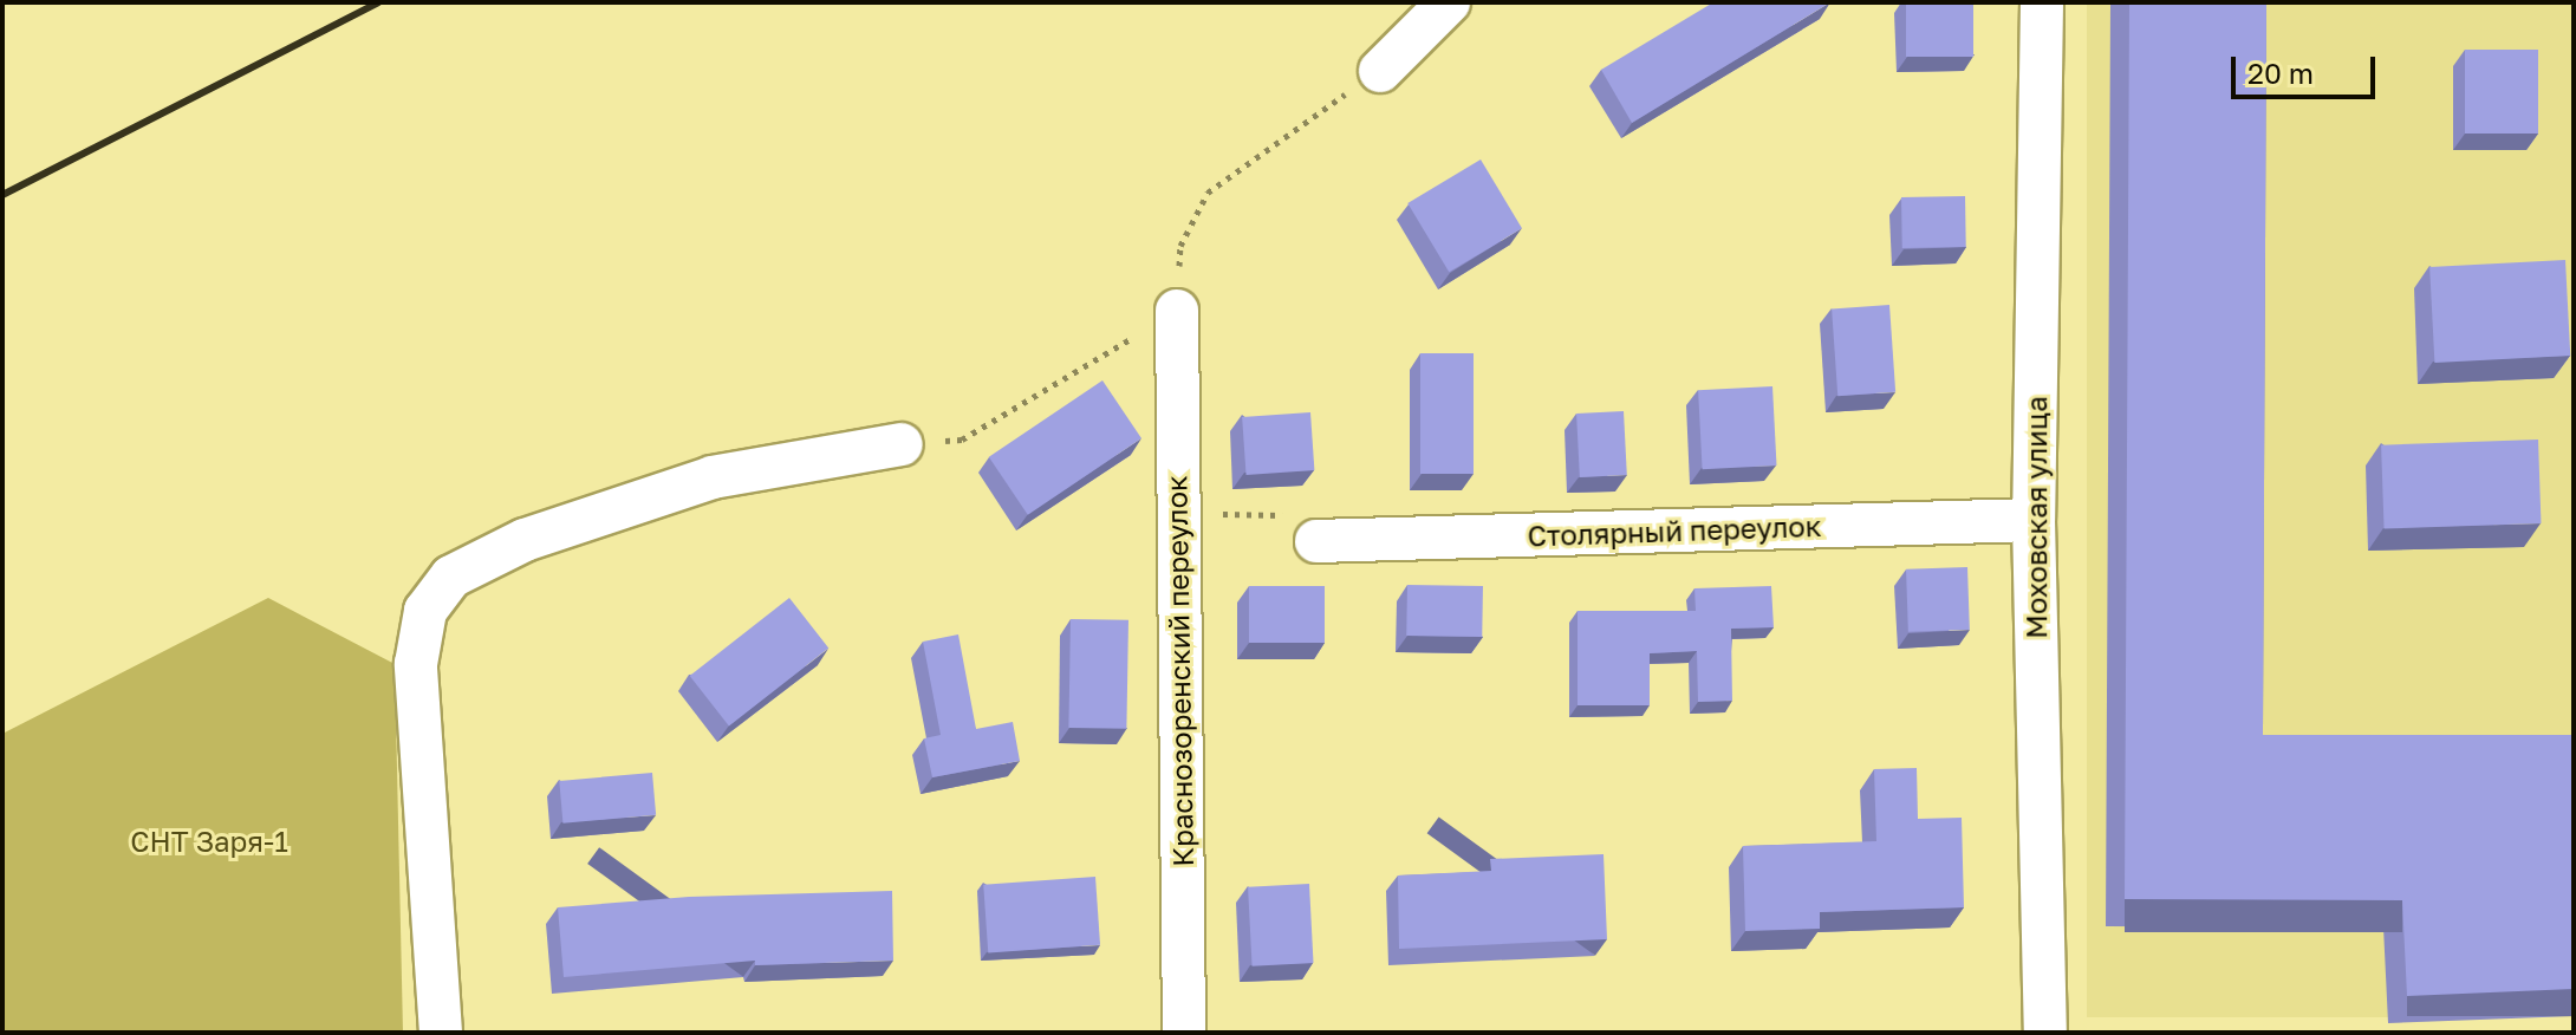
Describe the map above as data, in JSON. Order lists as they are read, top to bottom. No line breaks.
{"streets":{"street":["Моховская улица","Столярный переулок","Краснозоренский переулок"]},"crossings":[["Моховская улица","Столярный переулок"]],"parks":["СНТ Заря-1"],"scale_bar":"20 m"}
